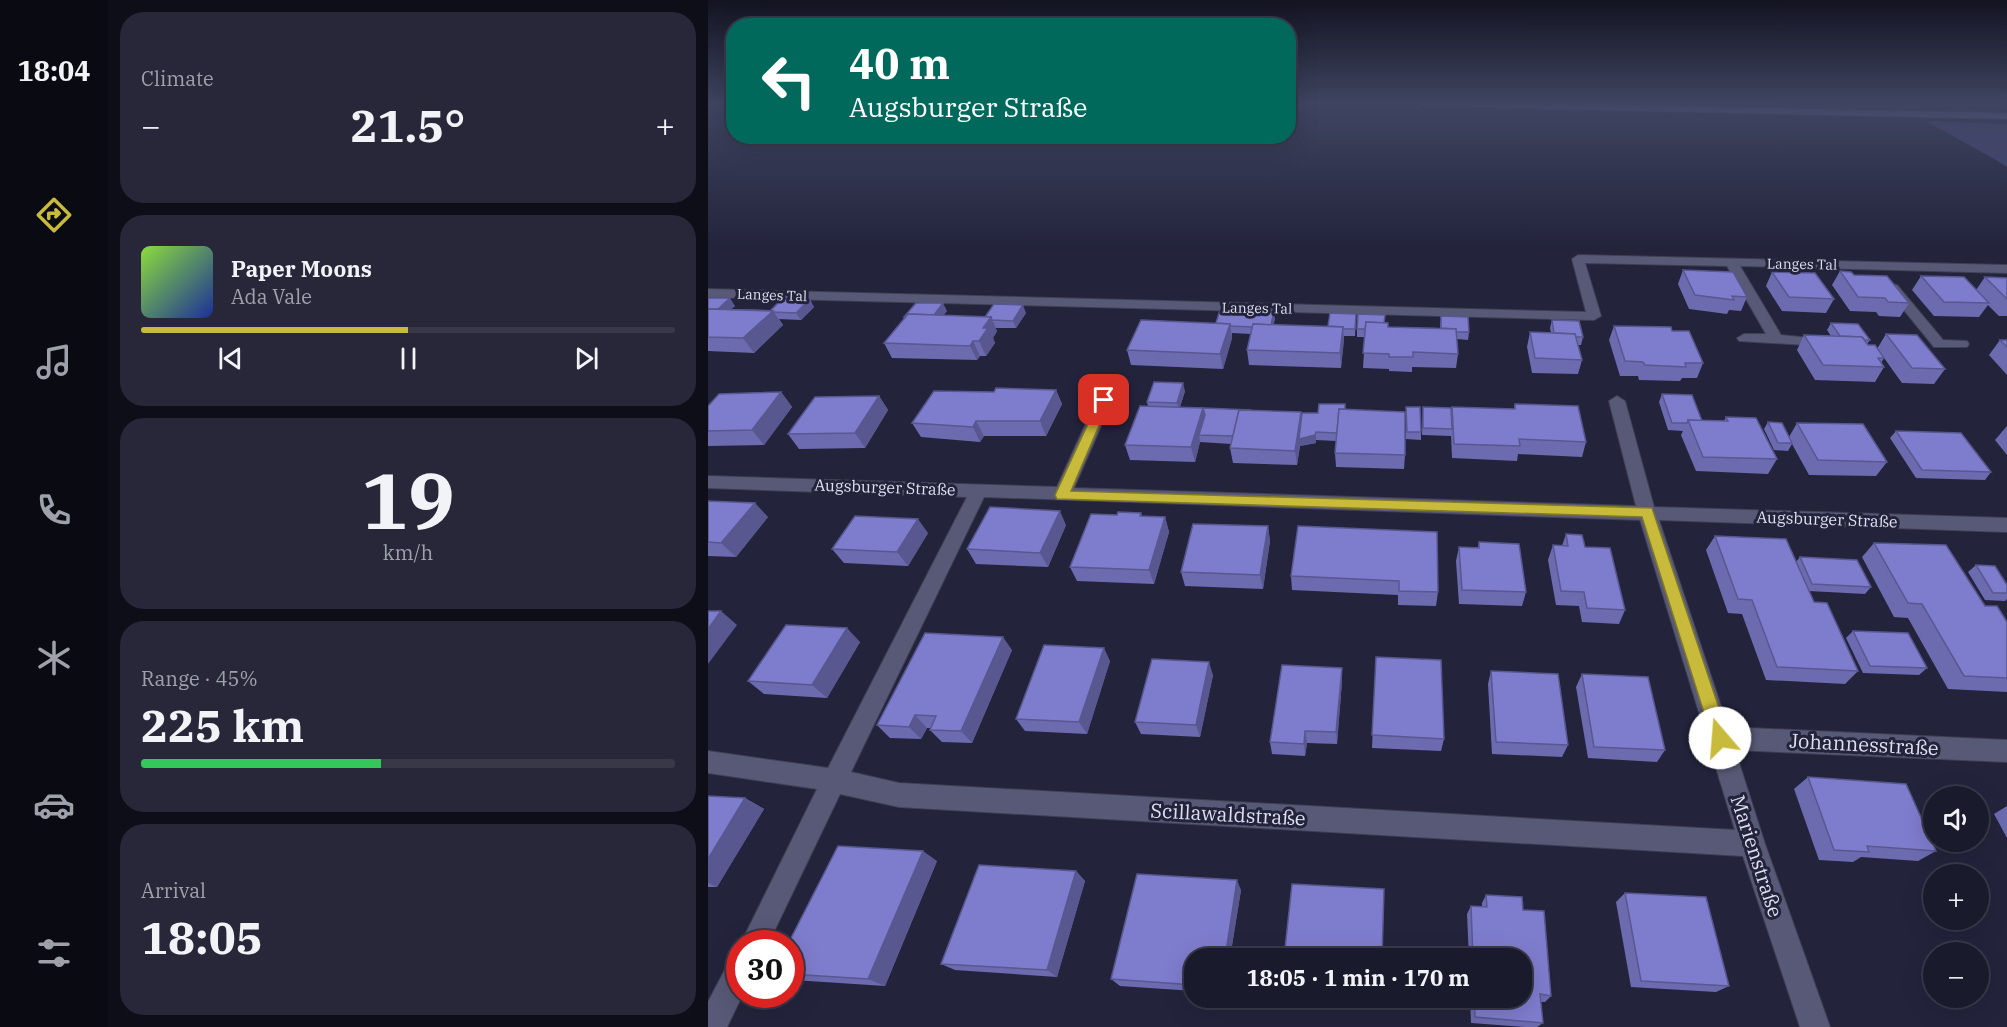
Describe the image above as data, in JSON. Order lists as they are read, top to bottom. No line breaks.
{"streets":{"street":["Langes Tal","Augsburger Straße","Johannesstraße","Scillawaldstraße","Marienstraße"]},"crossings":[["Augsburger Straße","Marienstraße"],["Johannesstraße","Marienstraße"],["Scillawaldstraße","Marienstraße"]],"page":{"tabs":"18:04","tile":["Climate",["19","km/h"],["Range · 45%","225 km"],["Arrival","18:05"]],"turn":["40 m","Augsburger Straße"],"heat":["−","21.5°","+"],"song":["Paper Moons","Ada Vale"],"map_buttons":["+","−"],"limit":"30","trip":"18:05 · 1 min · 170 m"}}
